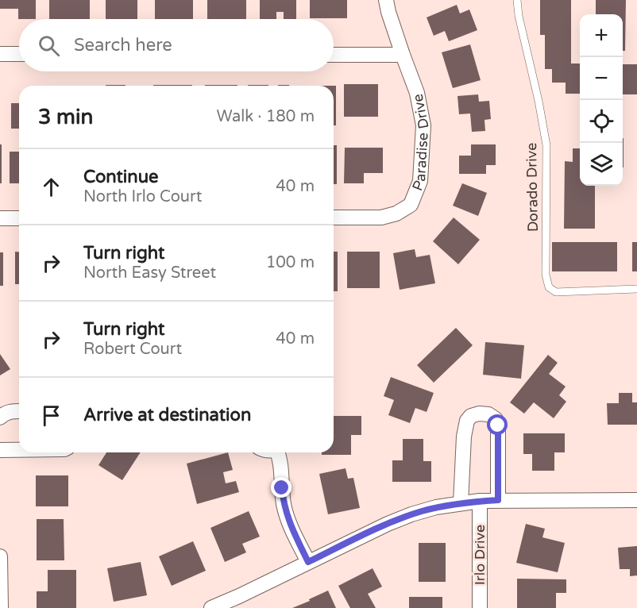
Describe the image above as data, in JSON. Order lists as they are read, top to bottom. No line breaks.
{"streets":{"street":["Paradise Drive","Irlo Drive"],"lane":["Dorado Drive"]},"page":{"map_buttons":["+","−"],"search":"Search here","heading":["3 min","Walk · 180 m"],"list":[["Continue","North Irlo Court","40 m"],["Turn right","North Easy Street","100 m"],["Turn right","Robert Court","40 m"],"Arrive at destination"]}}
